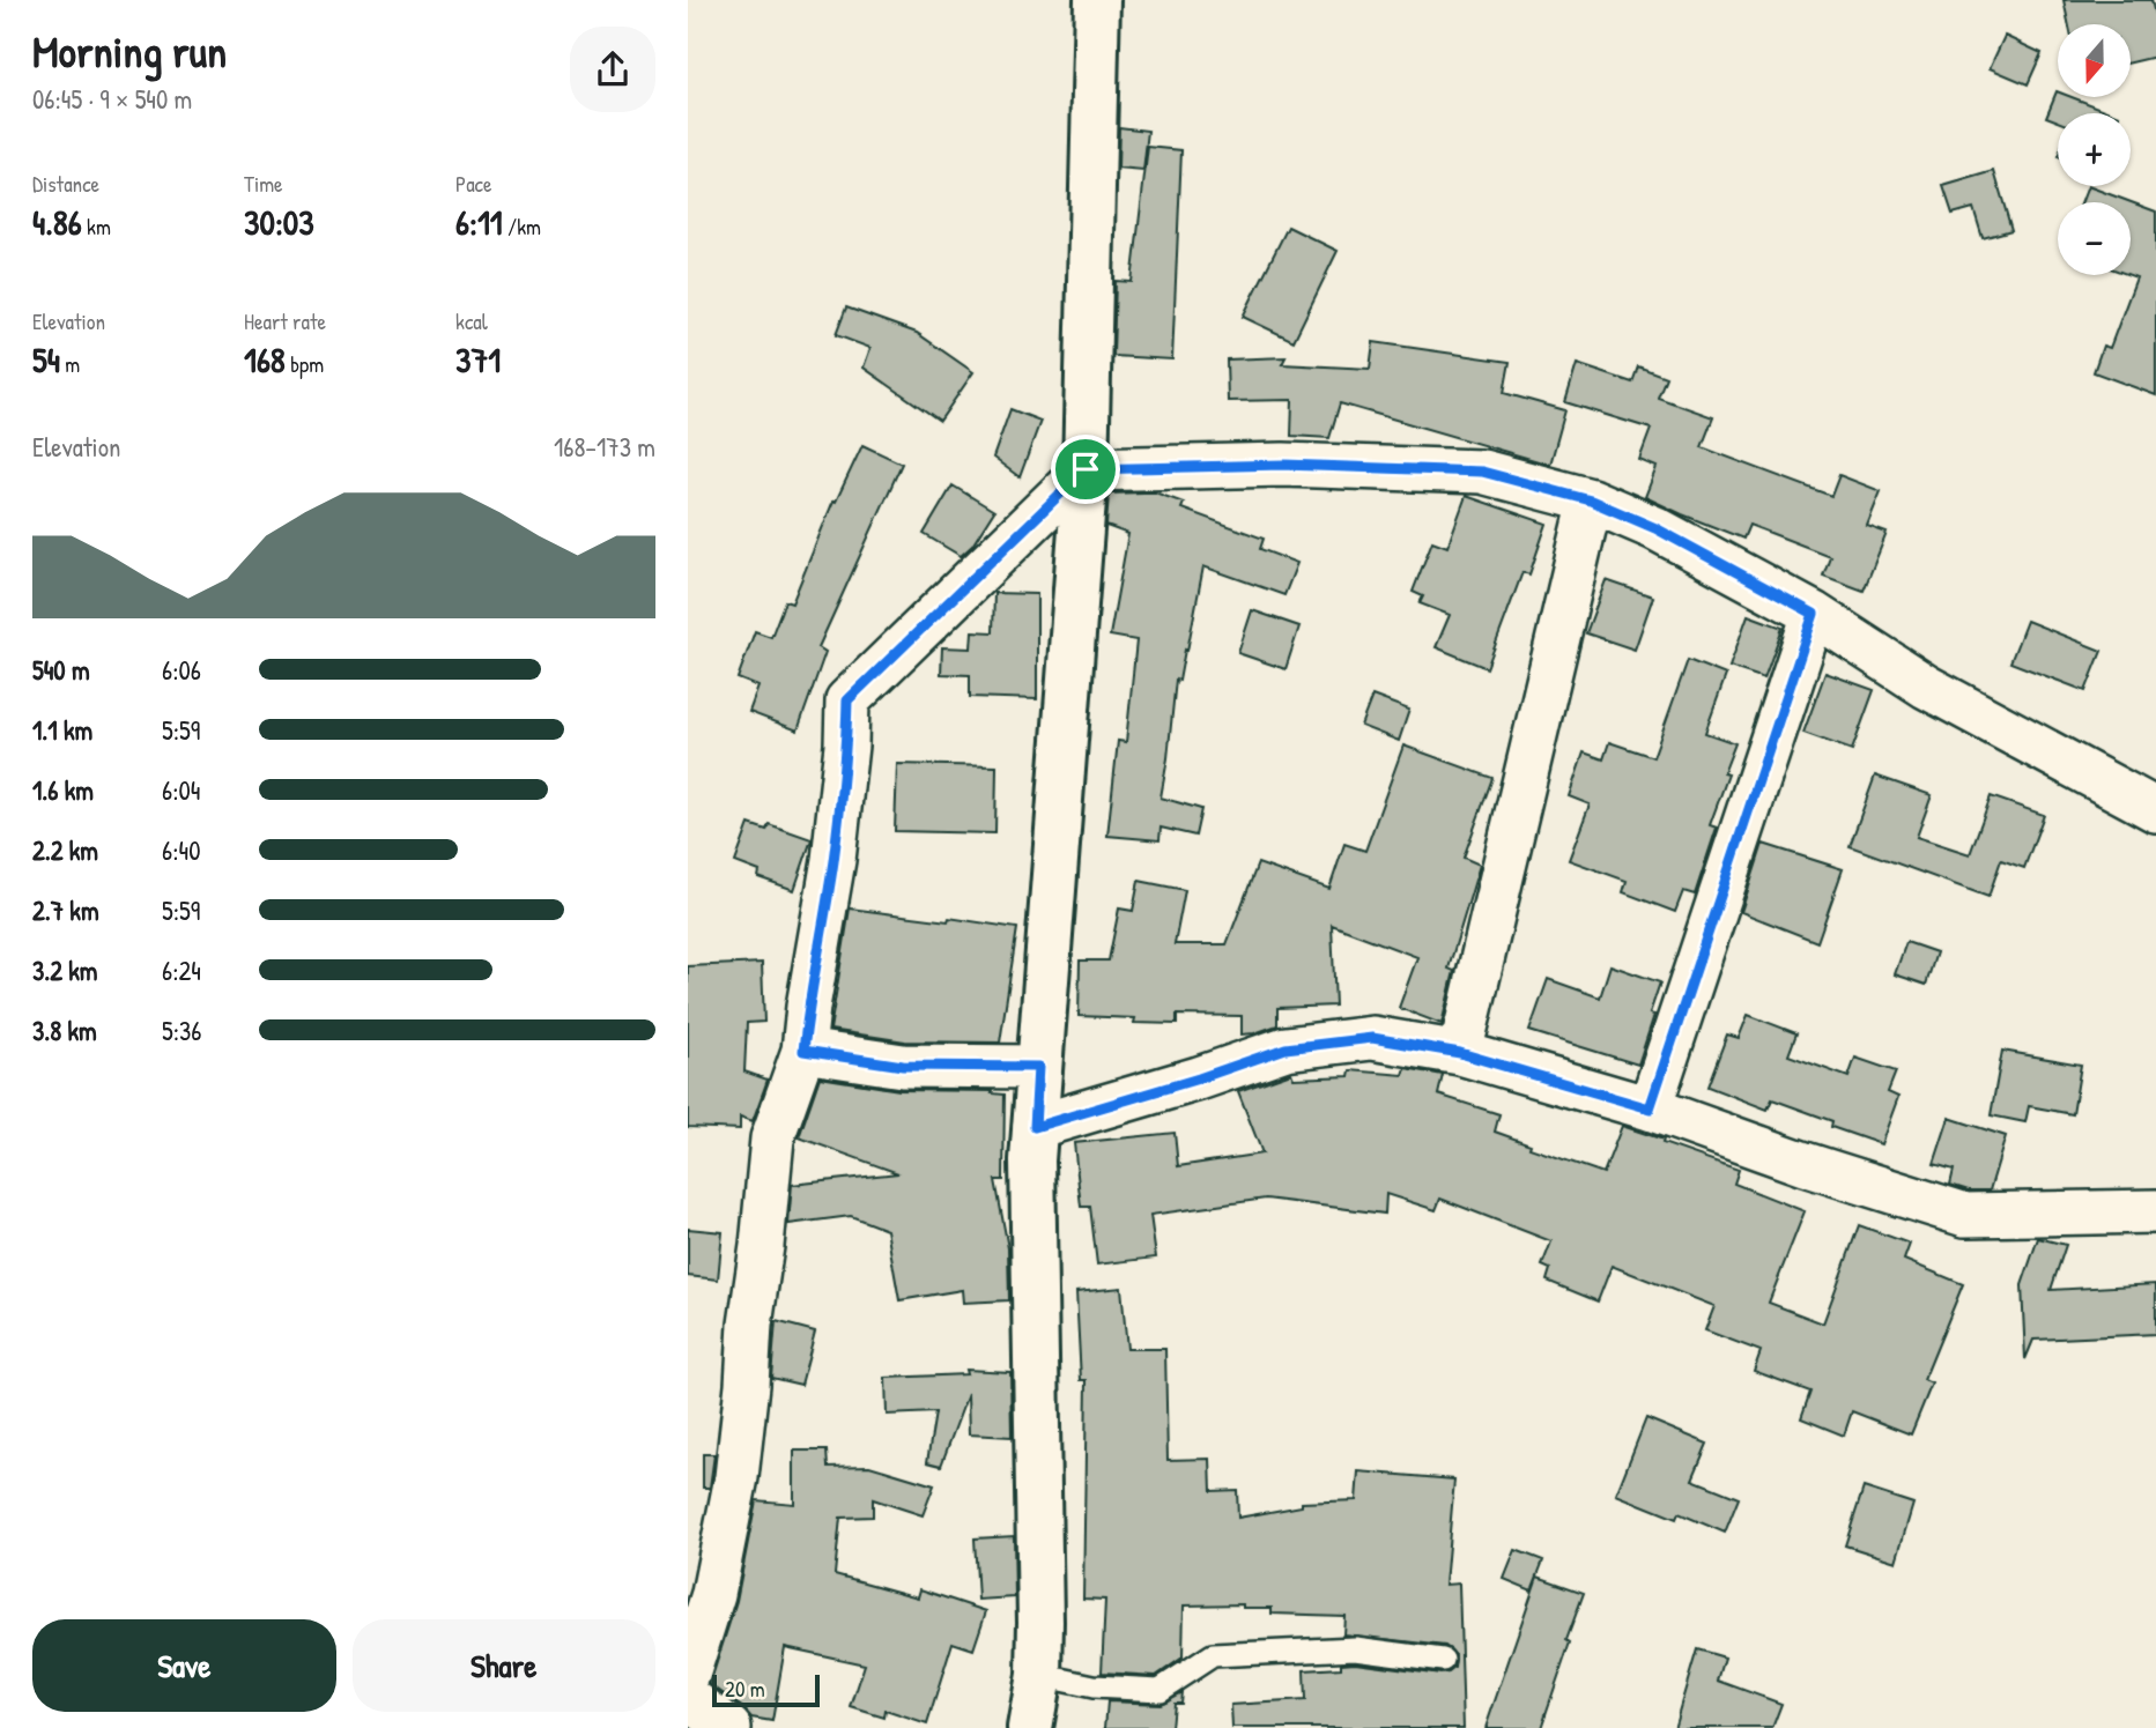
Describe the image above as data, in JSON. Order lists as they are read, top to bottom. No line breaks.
{"scale_bar":"20 m","north":"bottom","page":{"heading":["Morning run","06:45 · 9 × 540 m"],"map_buttons":["+","−"],"stats":[["Distance","4.86 km"],["Time","30:03"],["Pace","6:11 /km"],["Elevation","54 m"],["Heart rate","168 bpm"],["kcal","371"]],"chart":["Elevation","168–173 m"],"list":[{"name":"540 m","note":"6:06"},{"name":"1.1 km","note":"5:59"},{"name":"1.6 km","note":"6:04"},{"name":"2.2 km","note":"6:40"},{"name":"2.7 km","note":"5:59"},{"name":"3.2 km","note":"6:24"},{"name":"3.8 km","note":"5:36"}],"buttons":["Save","Share"],"scale":"20 m"}}
